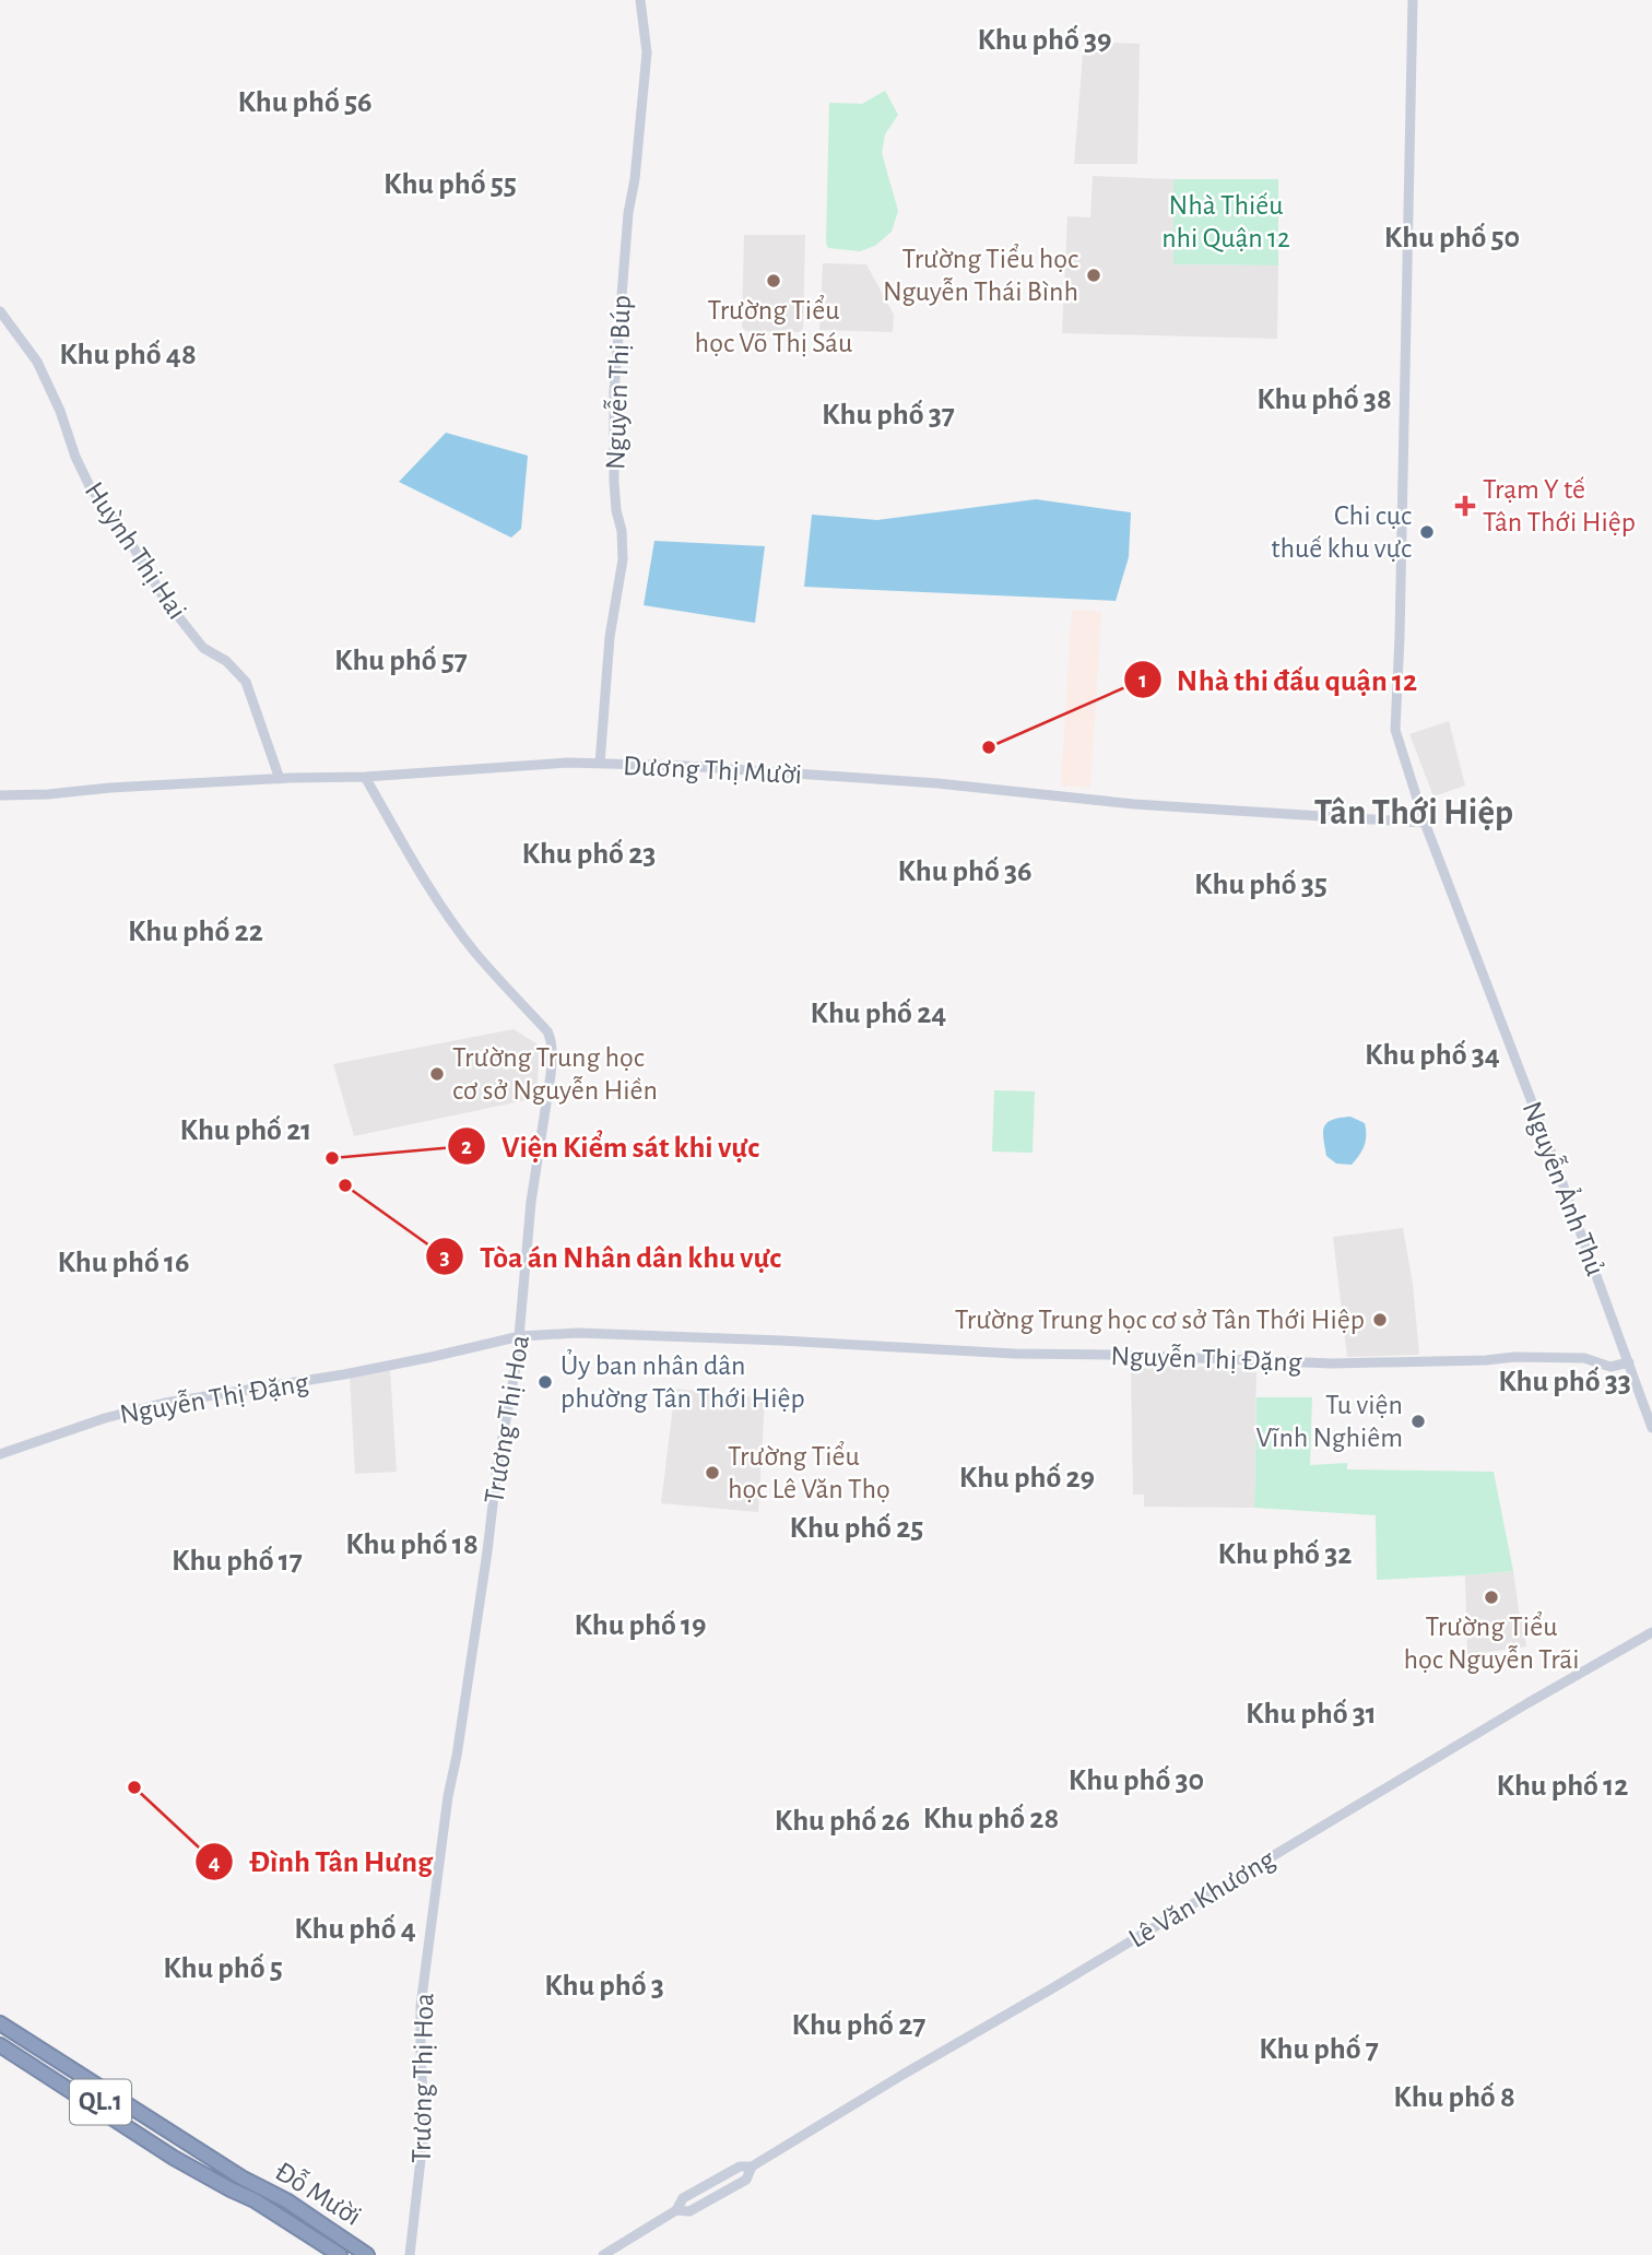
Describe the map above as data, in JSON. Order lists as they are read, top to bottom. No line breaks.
{"streets":{"highway":["QL.1","Đỗ Mười"],"street":["Nguyễn Thị Búp","Huỳnh Thị Hai","Dương Thị Mười","Nguyễn Ảnh Thủ","Nguyễn Thị Đặng","Trương Thị Hoa","Lê Văn Khương"]},"crossings":[["Nguyễn Thị Búp","Dương Thị Mười"],["Huỳnh Thị Hai","Dương Thị Mười"],["Dương Thị Mười","Nguyễn Ảnh Thủ"],["Dương Thị Mười","Trương Thị Hoa"],["Nguyễn Ảnh Thủ","Nguyễn Thị Đặng"],["Nguyễn Thị Đặng","Trương Thị Hoa"],["QL.1","Đỗ Mười"]],"districts":["Khu phố 39","Khu phố 56","Khu phố 55","Khu phố 50","Khu phố 48","Khu phố 38","Khu phố 37","Khu phố 57","Tân Thới Hiệp","Khu phố 23","Khu phố 36","Khu phố 35","Khu phố 22","Khu phố 24","Khu phố 34","Khu phố 21","Khu phố 16","Khu phố 33","Khu phố 29","Khu phố 25","Khu phố 18","Khu phố 32","Khu phố 17","Khu phố 19","Khu phố 31","Khu phố 30","Khu phố 12","Khu phố 28","Khu phố 26","Khu phố 4","Khu phố 5","Khu phố 3","Khu phố 27","Khu phố 7","Khu phố 8"],"parks":["Nhà Thiếu nhi Quận 12"],"places":{"other":["Trường Tiểu học Nguyễn Thái Bình","Trường Tiểu học Võ Thị Sáu","Chi cục thuế khu vực","Nhà thi đấu quận 12","Trường Trung học cơ sở Nguyễn Hiền","Viện Kiểm sát khi vực","Tòa án Nhân dân khu vực","Trường Trung học cơ sở Tân Thới Hiệp","Ủy ban nhân dân phường Tân Thới Hiệp","Tu viện Vĩnh Nghiêm","Trường Tiểu học Lê Văn Thọ","Trường Tiểu học Nguyễn Trãi","Đình Tân Hưng"],"health":["Trạm Y tế Tân Thới Hiệp"]}}
